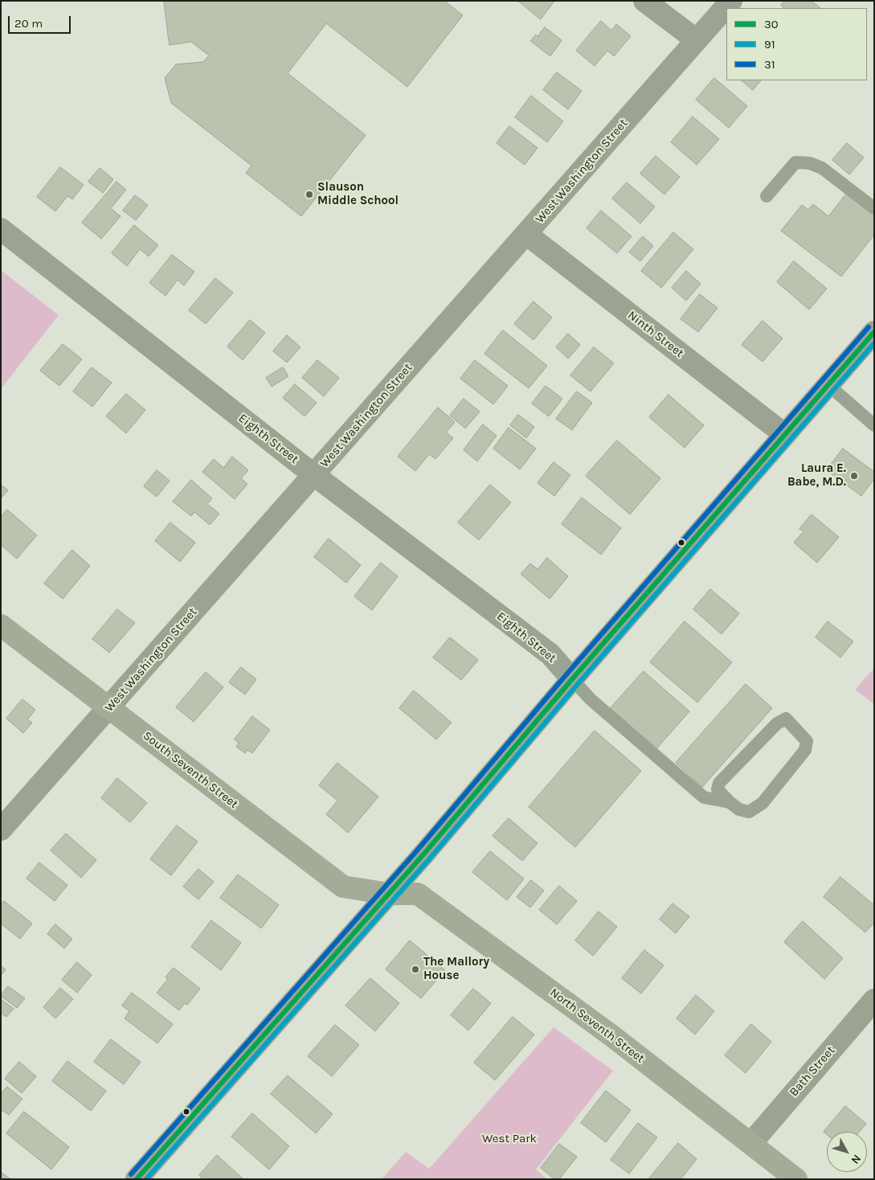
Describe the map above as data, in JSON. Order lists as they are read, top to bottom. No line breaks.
{"streets":{"street":["West Washington Street","Ninth Street","Eighth Street","South Seventh Street","North Seventh Street","Bath Street"]},"crossings":[["West Washington Street","Ninth Street"],["West Washington Street","Eighth Street"],["West Washington Street","South Seventh Street"],["South Seventh Street","North Seventh Street"],["North Seventh Street","Bath Street"]],"parks":["West Park"],"places":["Slauson Middle School","Laura E. Babe, M.D.","The Mallory House"],"lines":["transit line 31","transit line 30","transit line 91"],"legend":["30","91","31"],"scale_bar":"20 m","north":"bottom right"}
